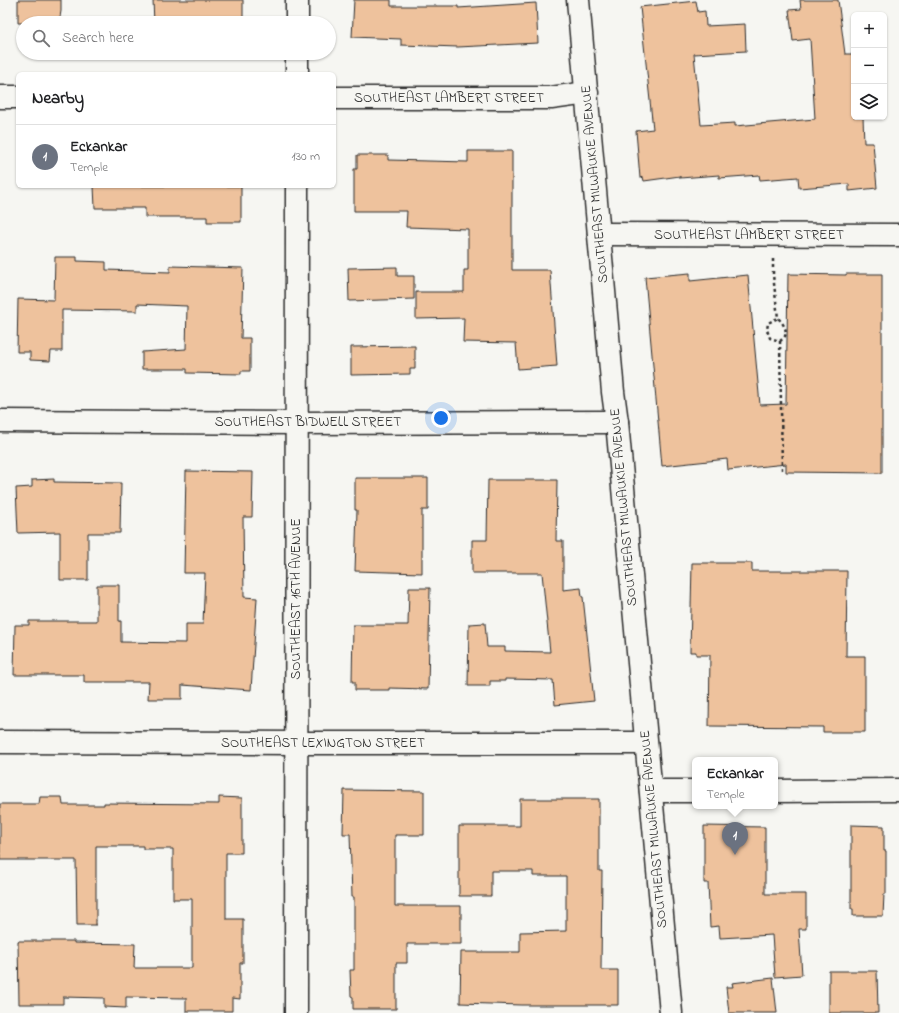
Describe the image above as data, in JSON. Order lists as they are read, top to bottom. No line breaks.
{"streets":{"street":["SOUTHEAST LAMBERT STREET","SOUTHEAST MILWAUKIE AVENUE","SOUTHEAST BIDWELL STREET","SOUTHEAST 16TH AVENUE","SOUTHEAST LEXINGTON STREET"]},"crossings":[["SOUTHEAST LAMBERT STREET","SOUTHEAST MILWAUKIE AVENUE"],["SOUTHEAST MILWAUKIE AVENUE","SOUTHEAST BIDWELL STREET"],["SOUTHEAST MILWAUKIE AVENUE","SOUTHEAST LEXINGTON STREET"],["SOUTHEAST BIDWELL STREET","SOUTHEAST 16TH AVENUE"],["SOUTHEAST 16TH AVENUE","SOUTHEAST LEXINGTON STREET"]],"page":{"map_buttons":["+","−"],"search":"Search here","heading":"Nearby","list":[{"mark":"1","name":"Eckankar","note":"Temple","value":"130 m"}],"popup":["Eckankar","Temple"],"pins":"1"}}
